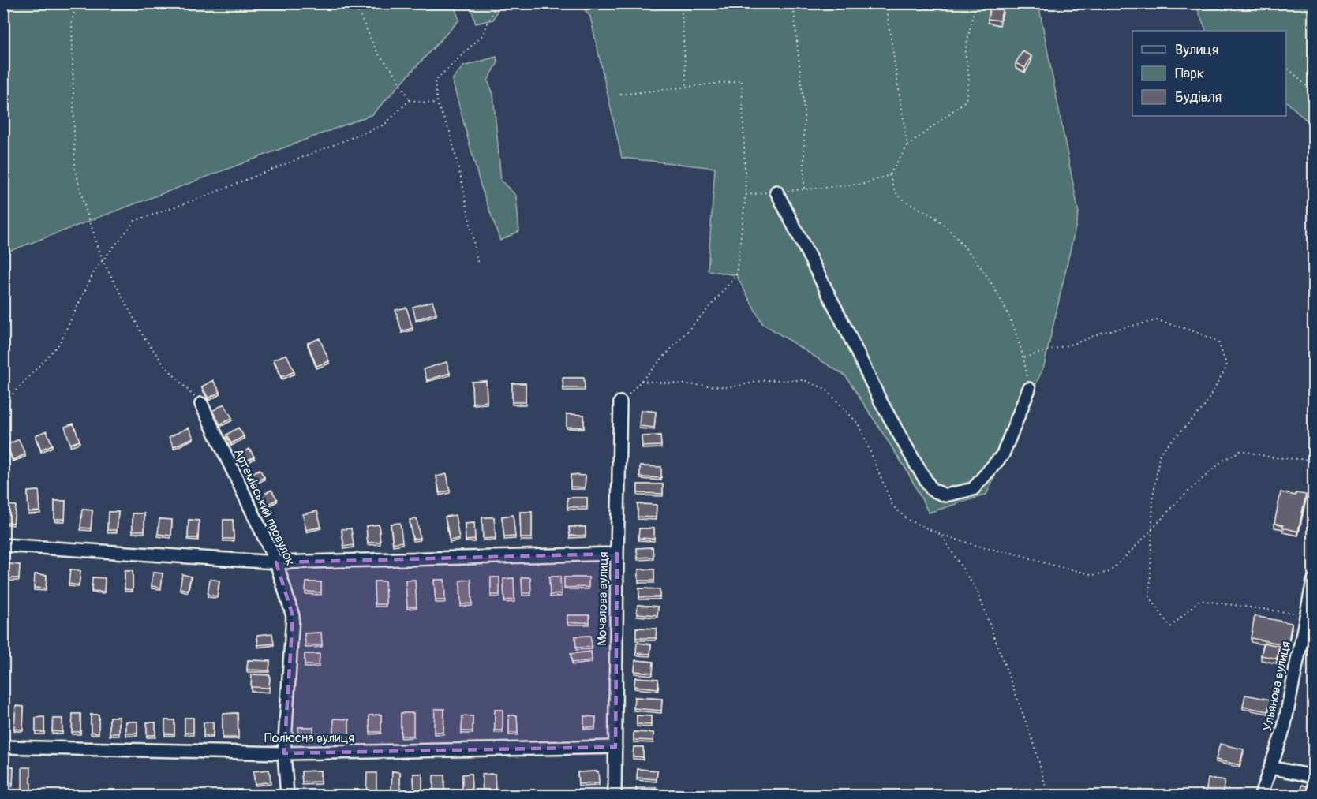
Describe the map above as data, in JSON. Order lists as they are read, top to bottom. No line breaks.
{"streets":{"street":["Артемівський провулок","Мочалова вулиця","Ульянова вулиця","Полюсна вулиця"]},"crossings":[["Артемівський провулок","Полюсна вулиця"],["Мочалова вулиця","Полюсна вулиця"]],"legend":["Вулиця","Парк","Будівля"]}
